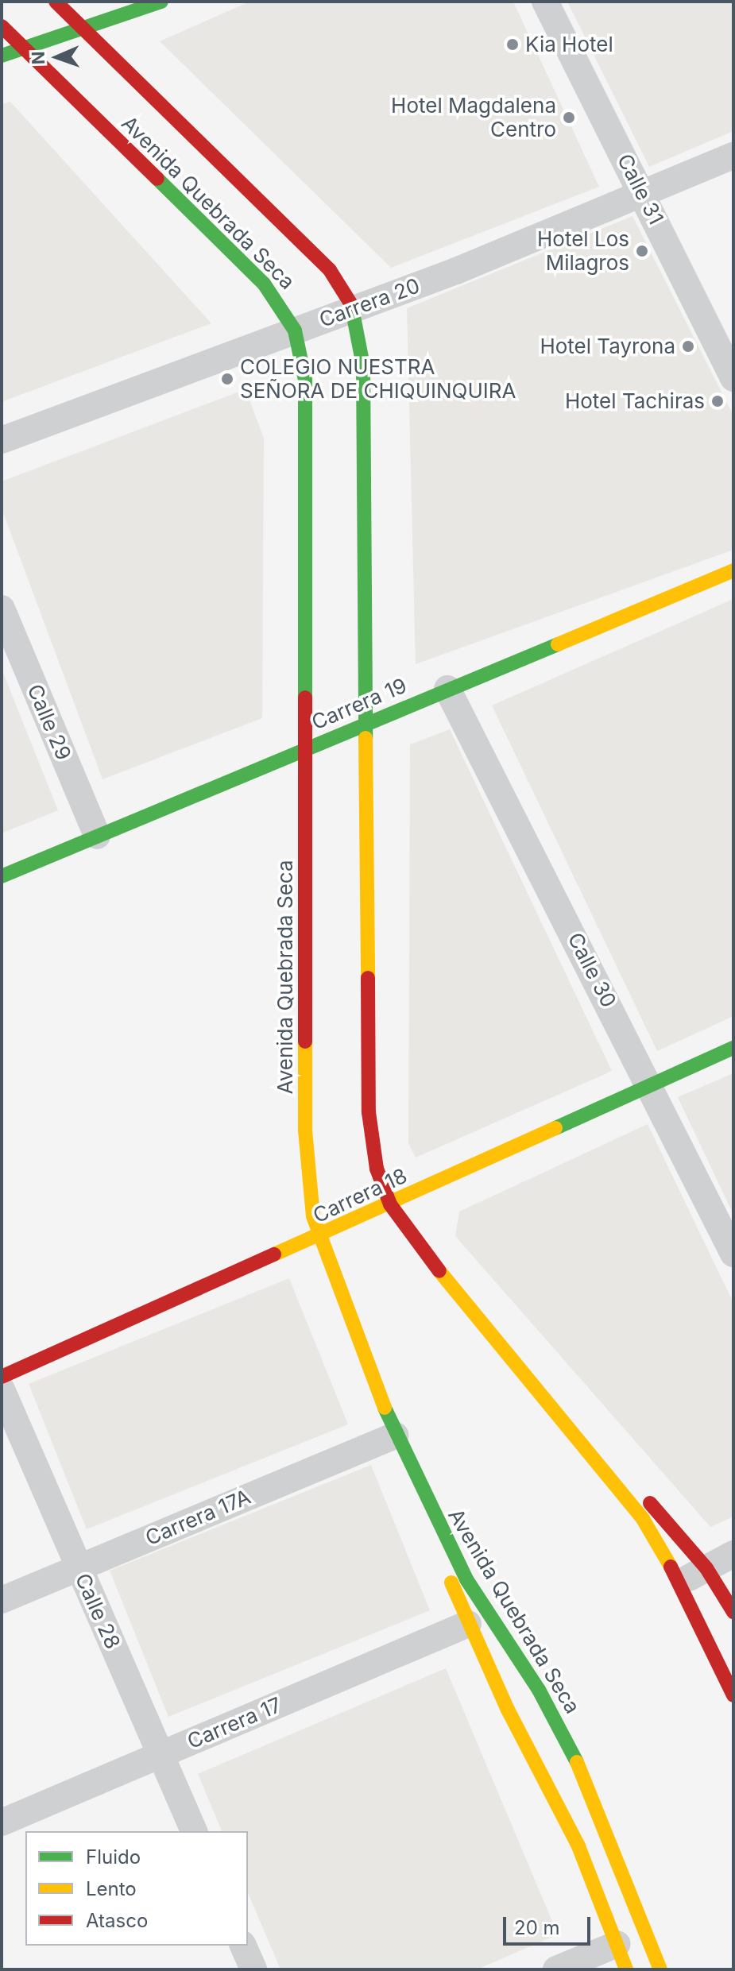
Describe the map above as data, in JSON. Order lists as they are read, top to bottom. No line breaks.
{"streets":{"main road":["Avenida Quebrada Seca","Carrera 19","Carrera 18"],"street":["Calle 31","Carrera 20","Calle 29","Calle 30","Carrera 17A","Calle 28","Carrera 17"]},"crossings":[["Calle 31","Carrera 20"],["Avenida Quebrada Seca","Carrera 20"],["Avenida Quebrada Seca","Carrera 19"],["Avenida Quebrada Seca","Carrera 18"],["Avenida Quebrada Seca","Carrera 17A"],["Carrera 19","Calle 29"],["Carrera 19","Calle 30"],["Calle 30","Carrera 18"],["Carrera 17A","Calle 28"],["Calle 28","Carrera 17"]],"places":["Kia Hotel","Hotel Magdalena Centro","Hotel Los Milagros","Hotel Tayrona","COLEGIO NUESTRA SEÑORA DE CHIQUINQUIRA","Hotel Tachiras"],"legend":["Fluido","Lento","Atasco"],"scale_bar":"20 m","north":"left"}
